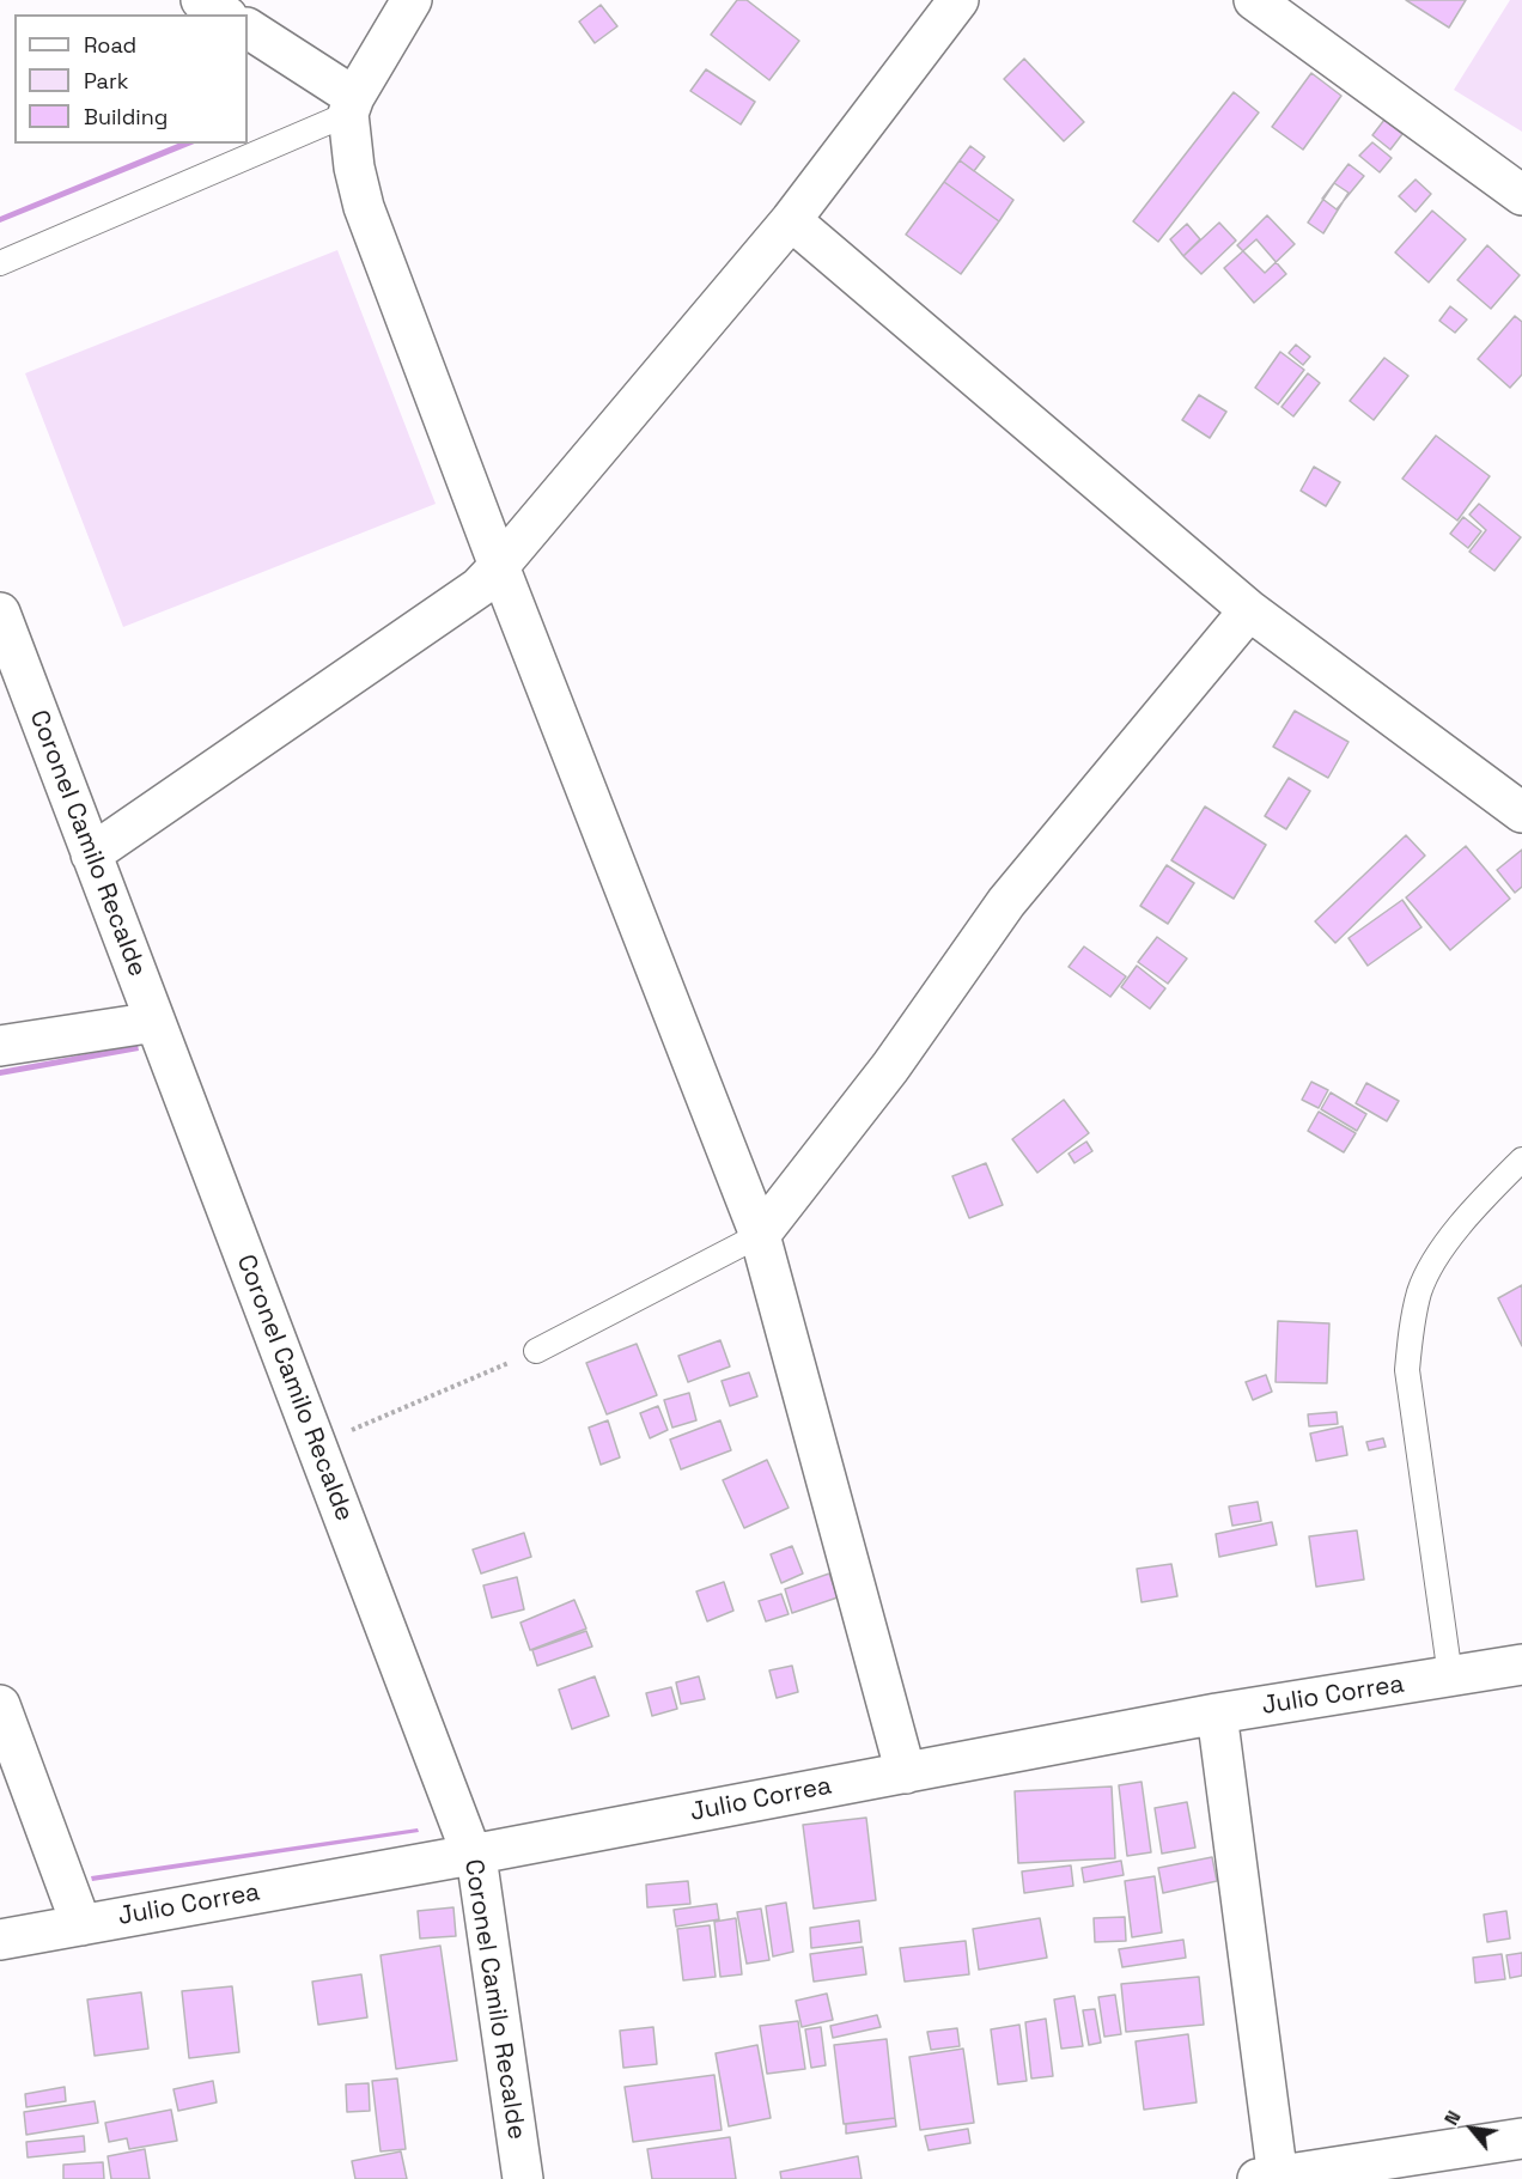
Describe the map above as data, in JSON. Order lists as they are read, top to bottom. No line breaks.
{"streets":{"street":["Coronel Camilo Recalde","Julio Correa"]},"crossings":[["Coronel Camilo Recalde","Julio Correa"]],"legend":["Road","Park","Building"],"north":"top left"}
